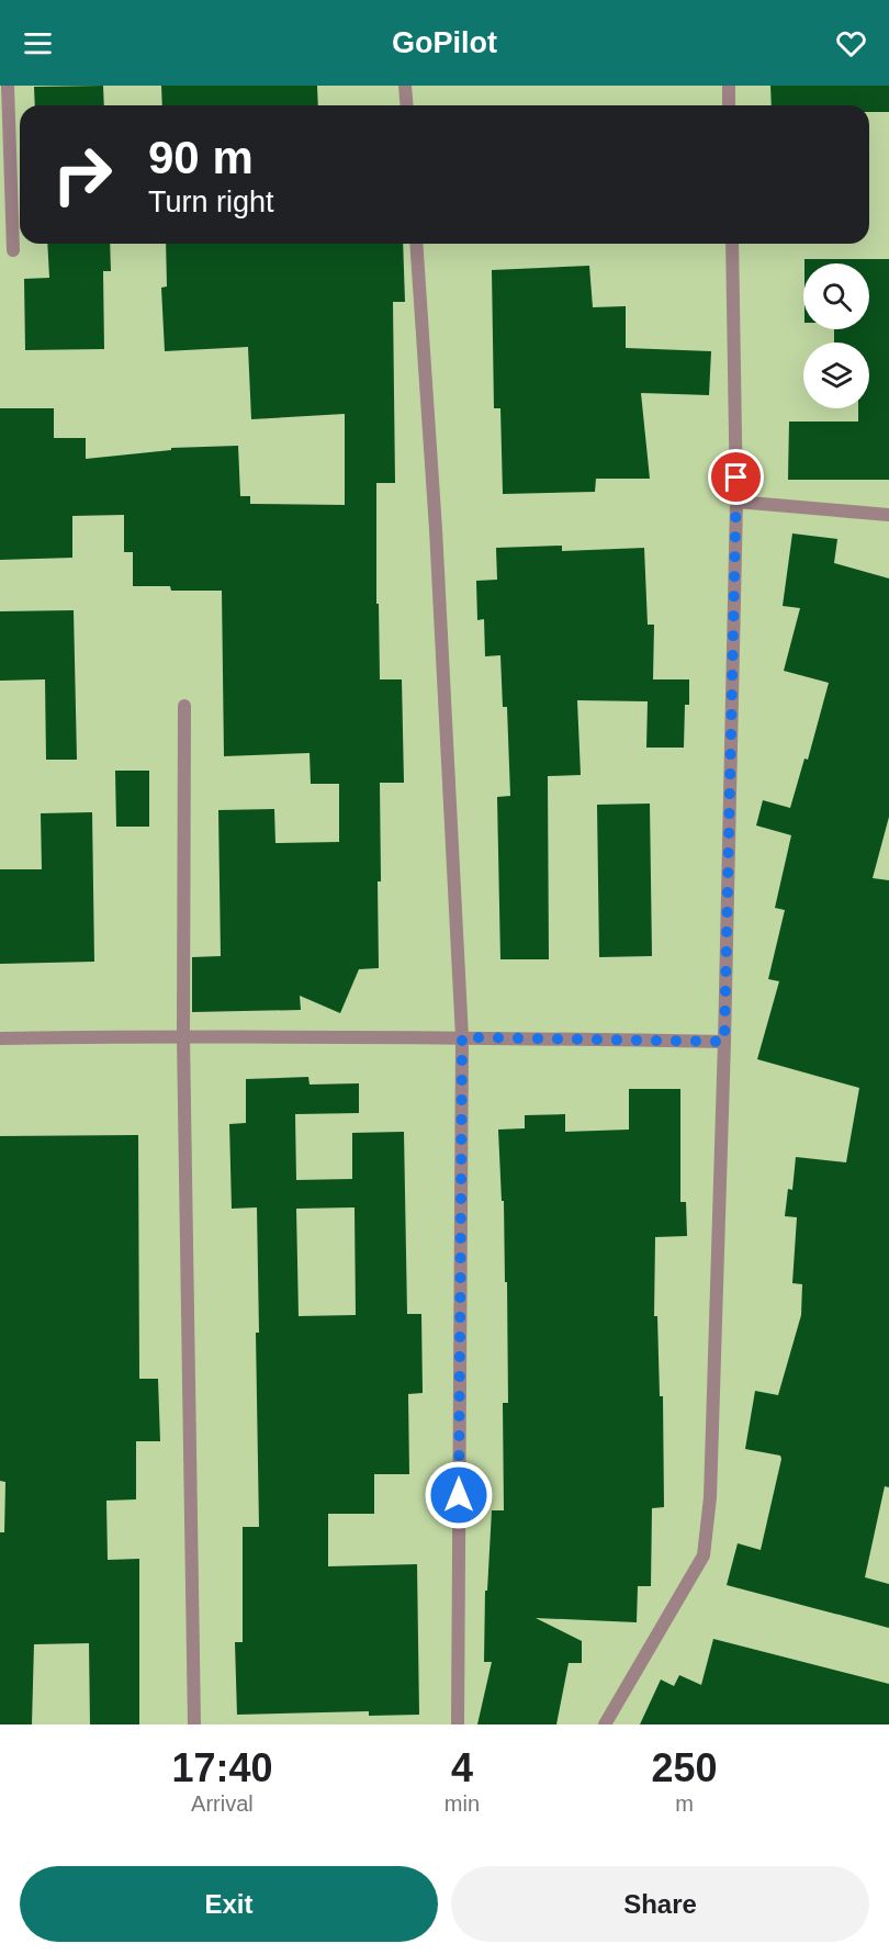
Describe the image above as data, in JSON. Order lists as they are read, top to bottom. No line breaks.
{"page":{"header":"GoPilot","turn":["90 m","Turn right"],"eta":["17:40","Arrival","4","min","250","m"],"buttons":["Exit","Share"]}}
